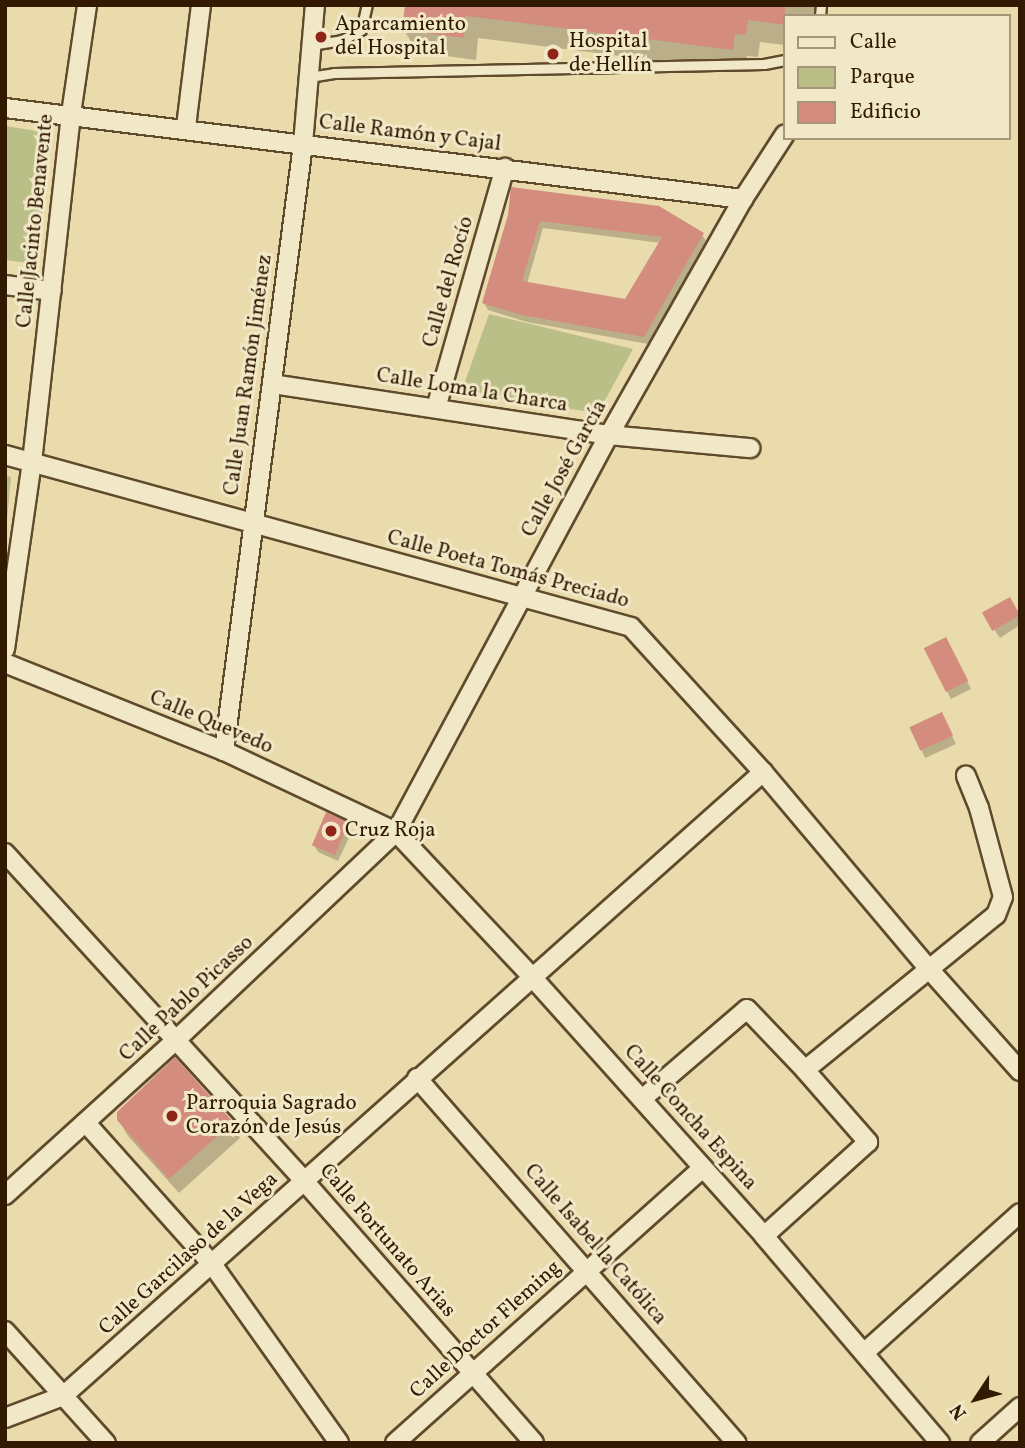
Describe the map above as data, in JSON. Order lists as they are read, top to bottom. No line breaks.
{"streets":{"street":["Calle Ramón y Cajal","Calle Jacinto Benavente","Calle del Rocío","Calle Juan Ramón Jiménez","Calle Loma la Charca","Calle José García","Calle Poeta Tomás Preciado","Calle Quevedo","Calle Pablo Picasso","Calle Concha Espina","Calle Fortunato Arias","Calle Isabel la Católica","Calle Garcilaso de la Vega","Calle Doctor Fleming"]},"crossings":[["Calle Ramón y Cajal","Calle Jacinto Benavente"],["Calle Ramón y Cajal","Calle del Rocío"],["Calle Ramón y Cajal","Calle Juan Ramón Jiménez"],["Calle Ramón y Cajal","Calle José García"],["Calle Jacinto Benavente","Calle Poeta Tomás Preciado"],["Calle del Rocío","Calle Loma la Charca"],["Calle Juan Ramón Jiménez","Calle Loma la Charca"],["Calle Juan Ramón Jiménez","Calle Poeta Tomás Preciado"],["Calle Juan Ramón Jiménez","Calle Quevedo"],["Calle Loma la Charca","Calle José García"],["Calle José García","Calle Poeta Tomás Preciado"],["Calle José García","Calle Quevedo"],["Calle José García","Calle Pablo Picasso"],["Calle José García","Calle Concha Espina"],["Calle Poeta Tomás Preciado","Calle Garcilaso de la Vega"],["Calle Quevedo","Calle Pablo Picasso"],["Calle Quevedo","Calle Concha Espina"],["Calle Pablo Picasso","Calle Concha Espina"],["Calle Pablo Picasso","Calle Fortunato Arias"],["Calle Concha Espina","Calle Garcilaso de la Vega"],["Calle Concha Espina","Calle Doctor Fleming"],["Calle Fortunato Arias","Calle Garcilaso de la Vega"],["Calle Fortunato Arias","Calle Doctor Fleming"],["Calle Isabel la Católica","Calle Garcilaso de la Vega"],["Calle Isabel la Católica","Calle Doctor Fleming"]],"places":["Aparcamiento del Hospital","Hospital de Hellín","Cruz Roja","Parroquia Sagrado Corazón de Jesús"],"legend":["Calle","Parque","Edificio"],"north":"bottom left"}
